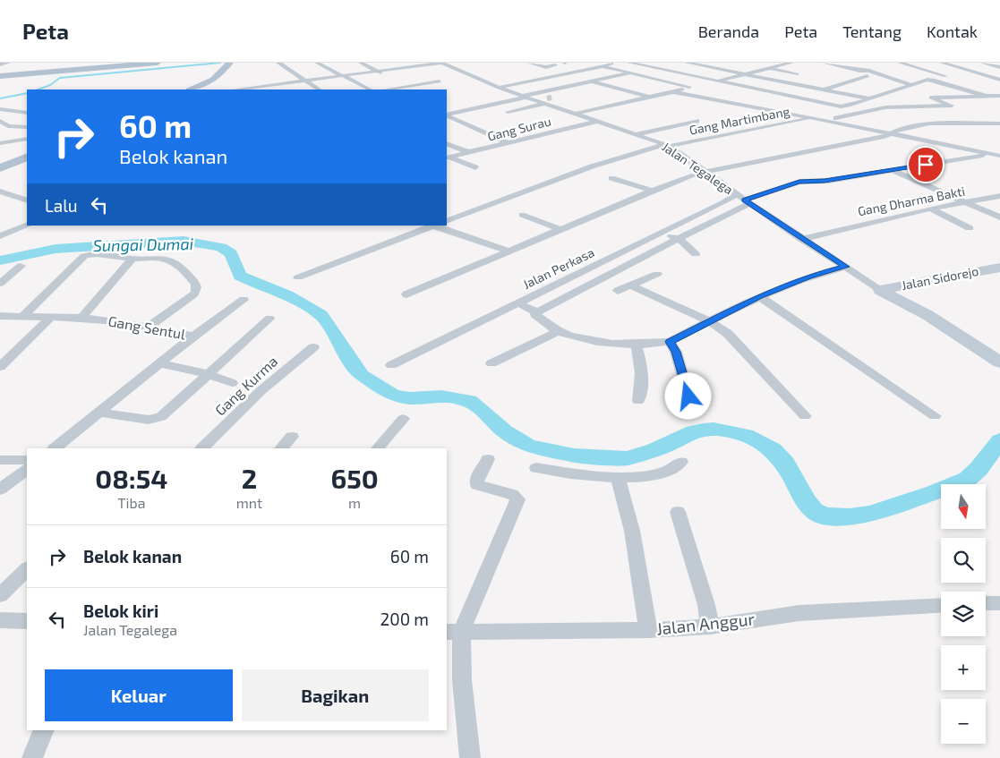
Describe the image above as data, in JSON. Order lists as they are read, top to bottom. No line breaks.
{"streets":{"street":["Gang Martimbang","Gang Surau","Jalan Tegalega","Gang Dharma Bakti","Jalan Perkasa","Jalan Sidorejo","Gang Sentul","Gang Kurma","Jalan Anggur"]},"crossings":[["Gang Martimbang","Jalan Tegalega"],["Gang Surau","Jalan Tegalega"],["Jalan Tegalega","Gang Dharma Bakti"],["Jalan Tegalega","Jalan Perkasa"],["Jalan Tegalega","Jalan Sidorejo"]],"water":["Sungai Dumai"],"north":"bottom","page":{"header":"Peta","nav":["Beranda","Peta","Tentang","Kontak"],"turn":["60 m","Belok kanan"],"then":"Lalu","eta":["08:54","Tiba","2","mnt","650","m"],"map_buttons":["+","−"],"list":[{"name":"Belok kanan","value":"60 m"},{"name":"Belok kiri","note":"Jalan Tegalega","value":"200 m"}],"buttons":["Keluar","Bagikan"]}}
